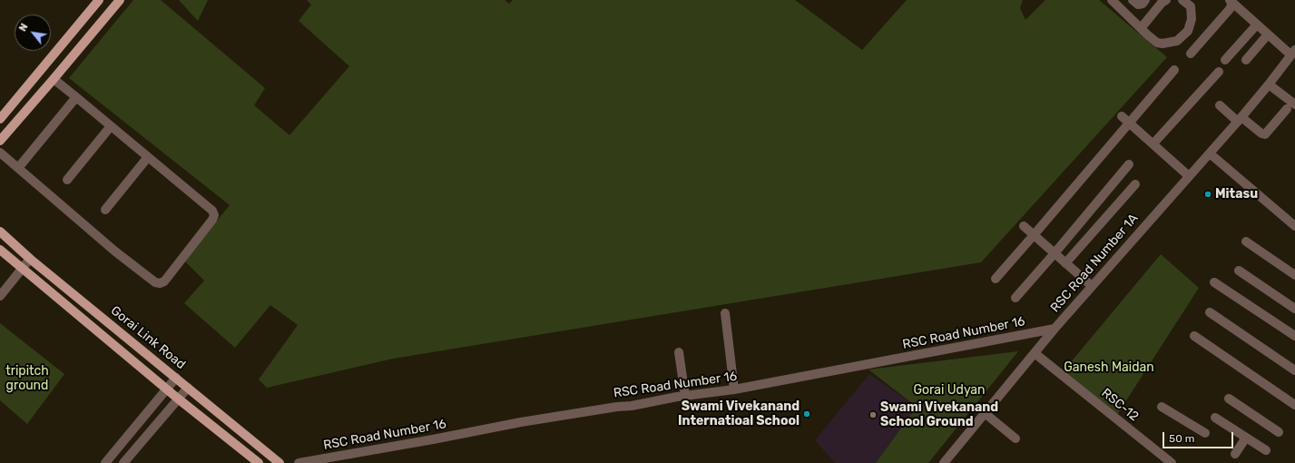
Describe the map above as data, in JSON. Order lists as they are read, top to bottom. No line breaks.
{"streets":{"main road":["Gorai Link Road"],"street":["RSC Road Number 1A","RSC Road Number 16","RSC-12"]},"crossings":[["RSC Road Number 1A","RSC Road Number 16"],["RSC Road Number 1A","RSC-12"]],"parks":["Ganesh Maidan","tripitch ground","Gorai Udyan"],"places":["Mitasu","Swami Vivekanand Internatioal School","Swami Vivekanand School Ground"],"scale_bar":"50 m","north":"top left"}
